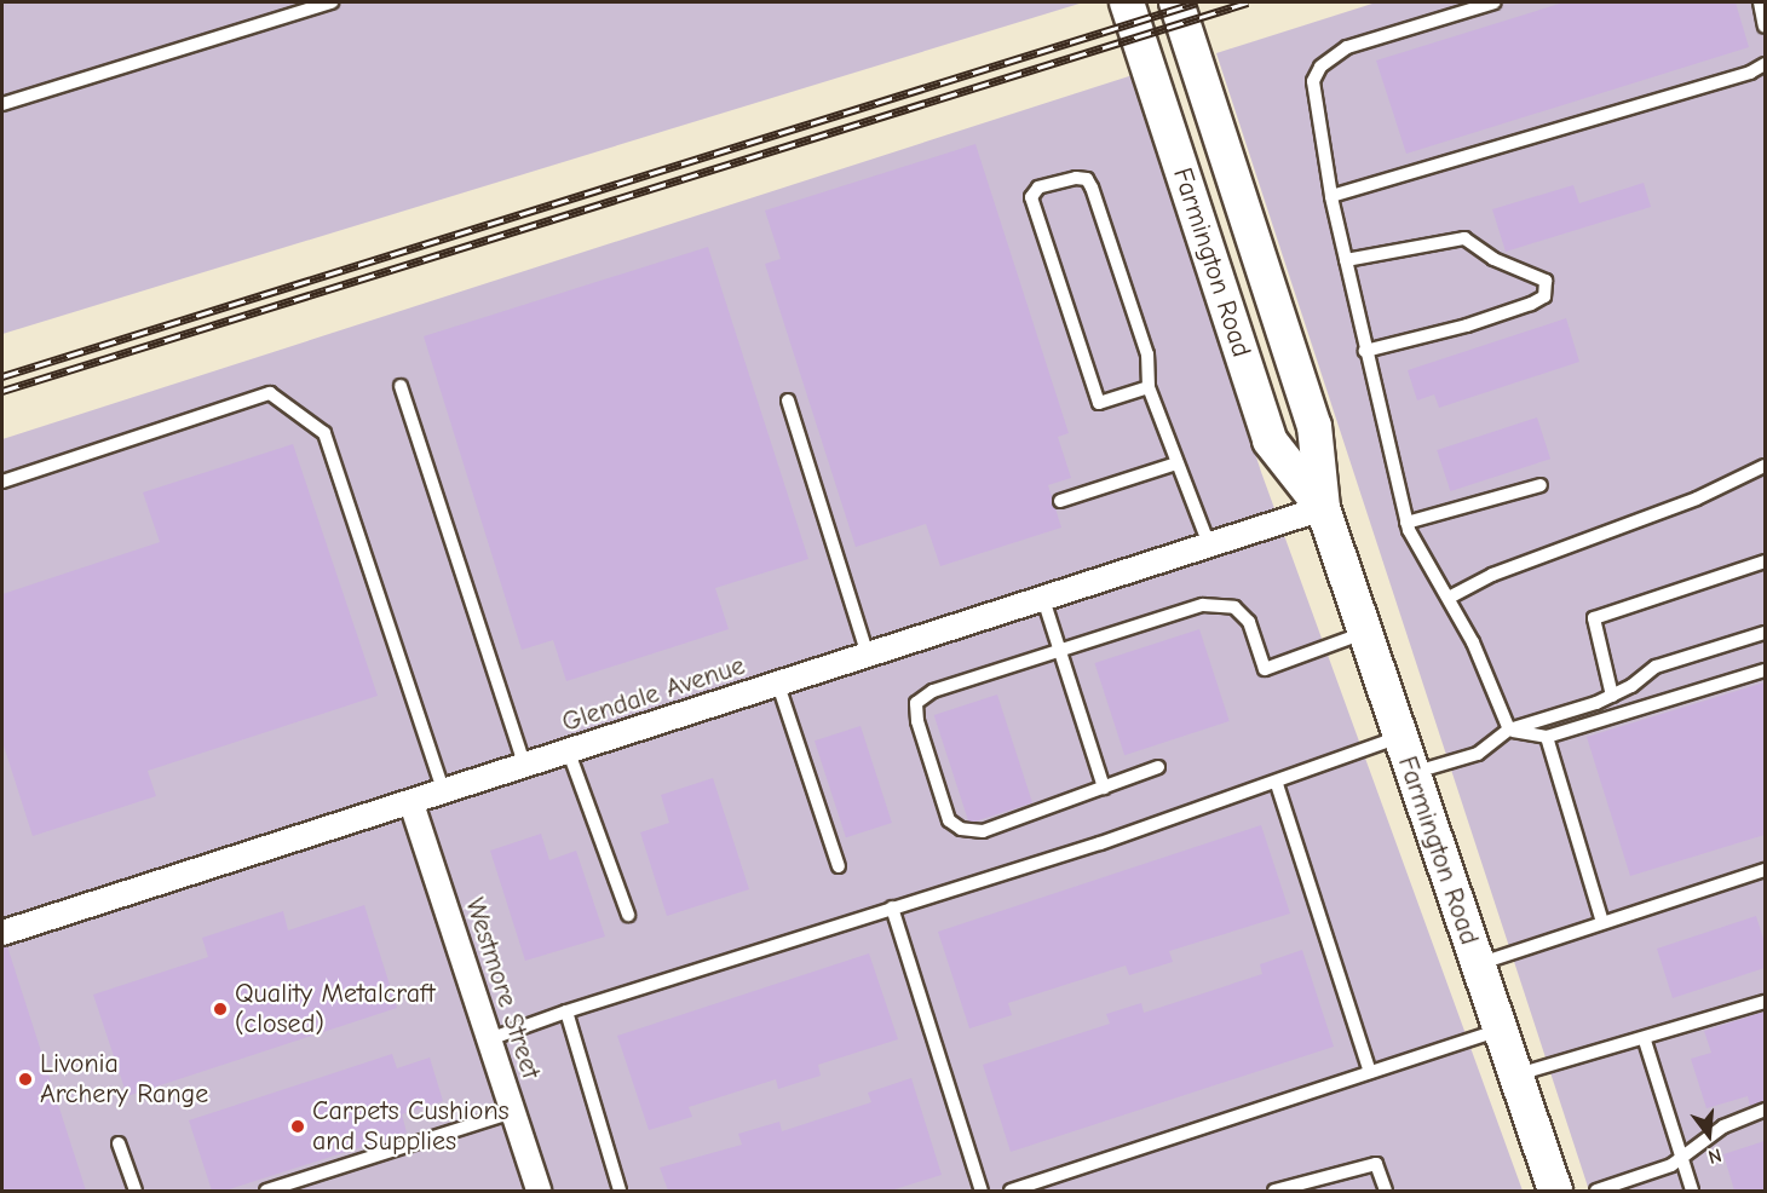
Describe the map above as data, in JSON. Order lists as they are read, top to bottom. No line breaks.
{"streets":{"main road":["Farmington Road"],"street":["Glendale Avenue","Westmore Street"]},"crossings":[["Farmington Road","Glendale Avenue"],["Glendale Avenue","Westmore Street"]],"places":["Quality Metalcraft (closed)","Livonia Archery Range","Carpets Cushions and Supplies"],"north":"bottom"}
